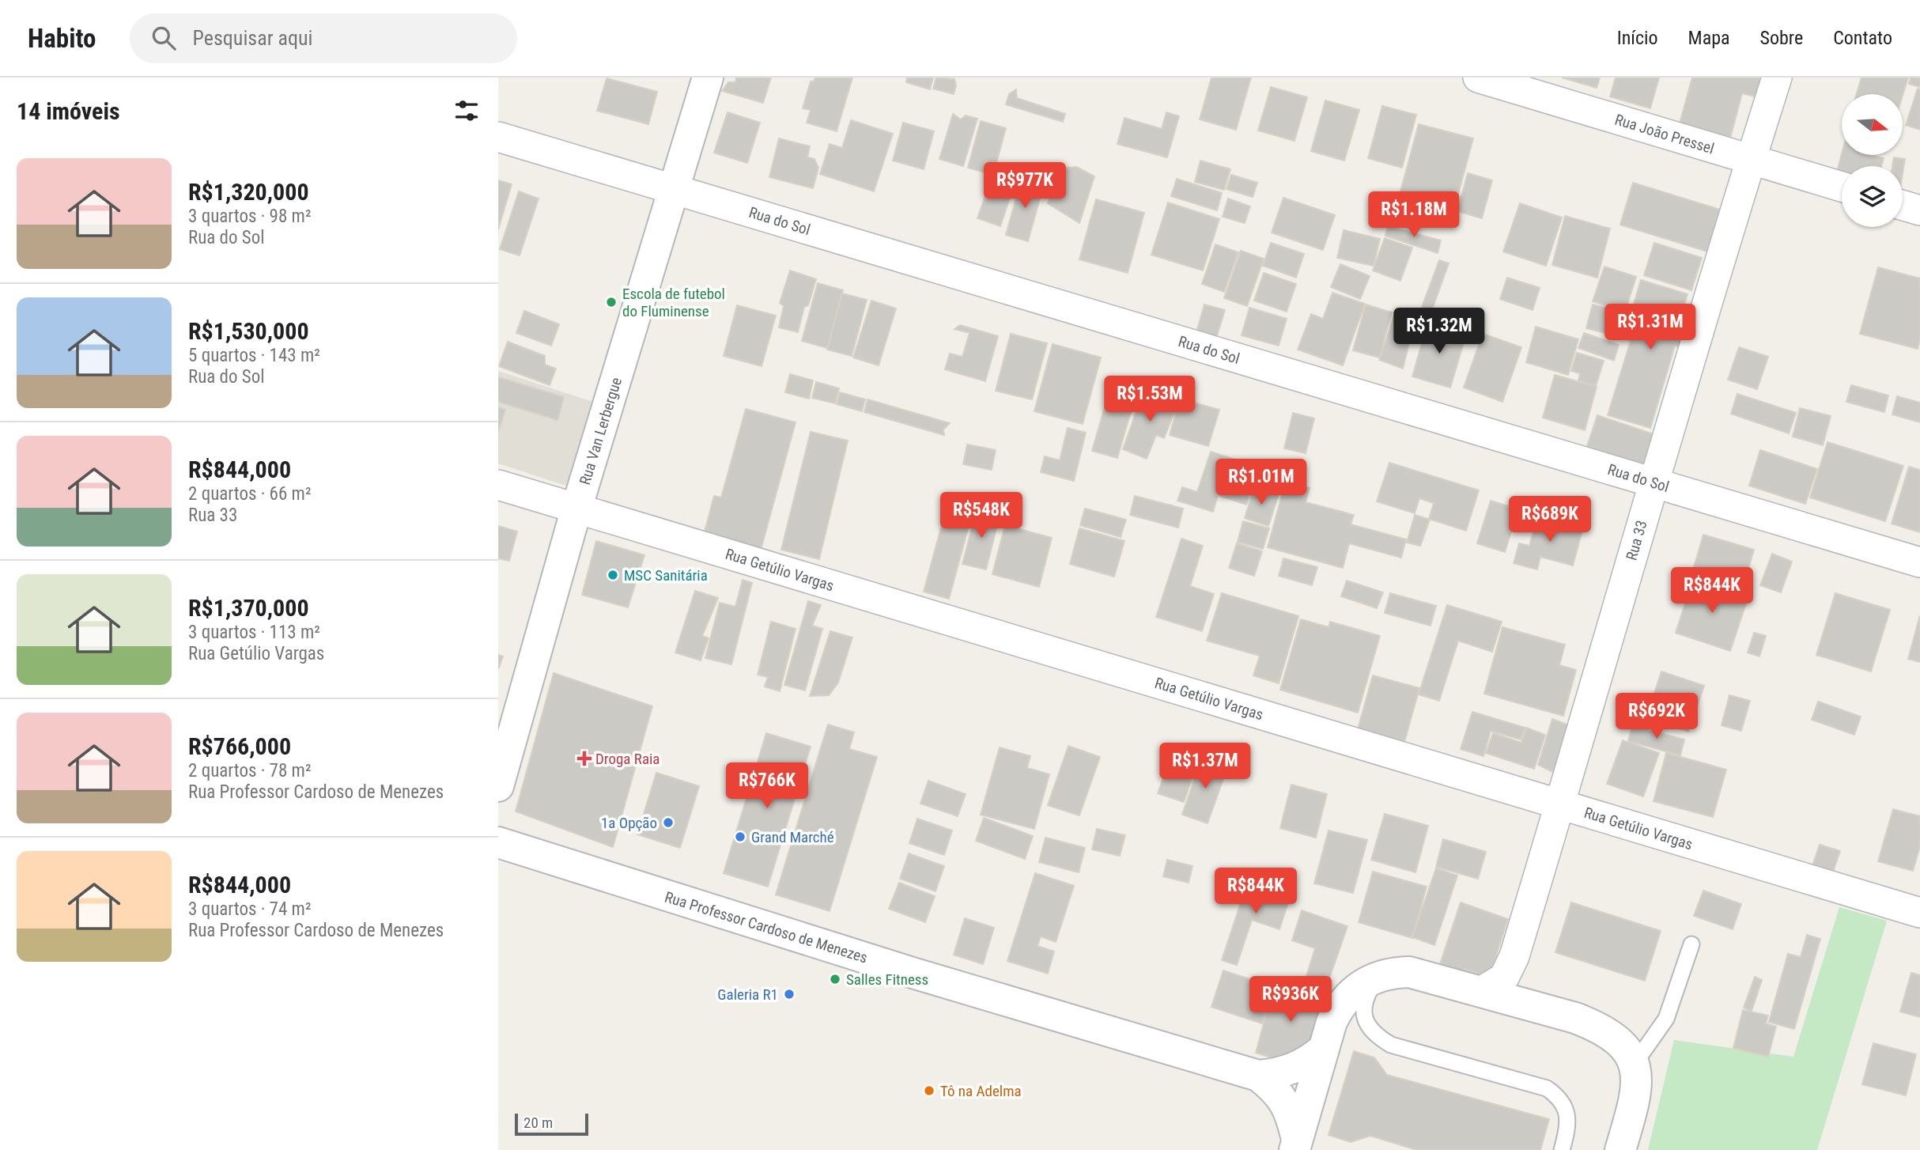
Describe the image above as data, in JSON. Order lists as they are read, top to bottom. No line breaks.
{"streets":{"street":["Rua João Pressel","Rua do Sol","Rua Van Lerbergue","Rua 33","Rua Getúlio Vargas","Rua Professor Cardoso de Menezes"]},"crossings":[["Rua João Pressel","Rua 33"],["Rua do Sol","Rua Van Lerbergue"],["Rua do Sol","Rua 33"],["Rua Van Lerbergue","Rua Getúlio Vargas"],["Rua 33","Rua Getúlio Vargas"]],"places":{"other":["Escola de futebol do Fluminense","MSC Sanitária","1a Opção","Grand Marché","Salles Fitness","Galeria R1","Tô na Adelma"],"health":["Droga Raia"]},"scale_bar":"20 m","north":"right","page":{"header":"Habito","search":"Pesquisar aqui","nav":["Início","Mapa","Sobre","Contato"],"heading":"14 imóveis","list":[{"name":"R$1,320,000","note":"3 quartos · 98 m² · Rua do Sol"},{"name":"R$1,530,000","note":"5 quartos · 143 m² · Rua do Sol"},{"name":"R$844,000","note":"2 quartos · 66 m² · Rua 33"},{"name":"R$1,370,000","note":"3 quartos · 113 m² · Rua Getúlio Vargas"},{"name":"R$766,000","note":"2 quartos · 78 m² · Rua Professor Cardoso de Menezes"},{"name":"R$844,000","note":"3 quartos · 74 m² · Rua Professor Cardoso de Menezes"}],"price":["R$977K","R$1.18M","R$1.31M","R$1.32M","R$1.53M","R$1.01M","R$548K","R$689K","R$844K","R$692K","R$1.37M","R$766K","R$844K","R$936K"],"scale":"20 m"}}
